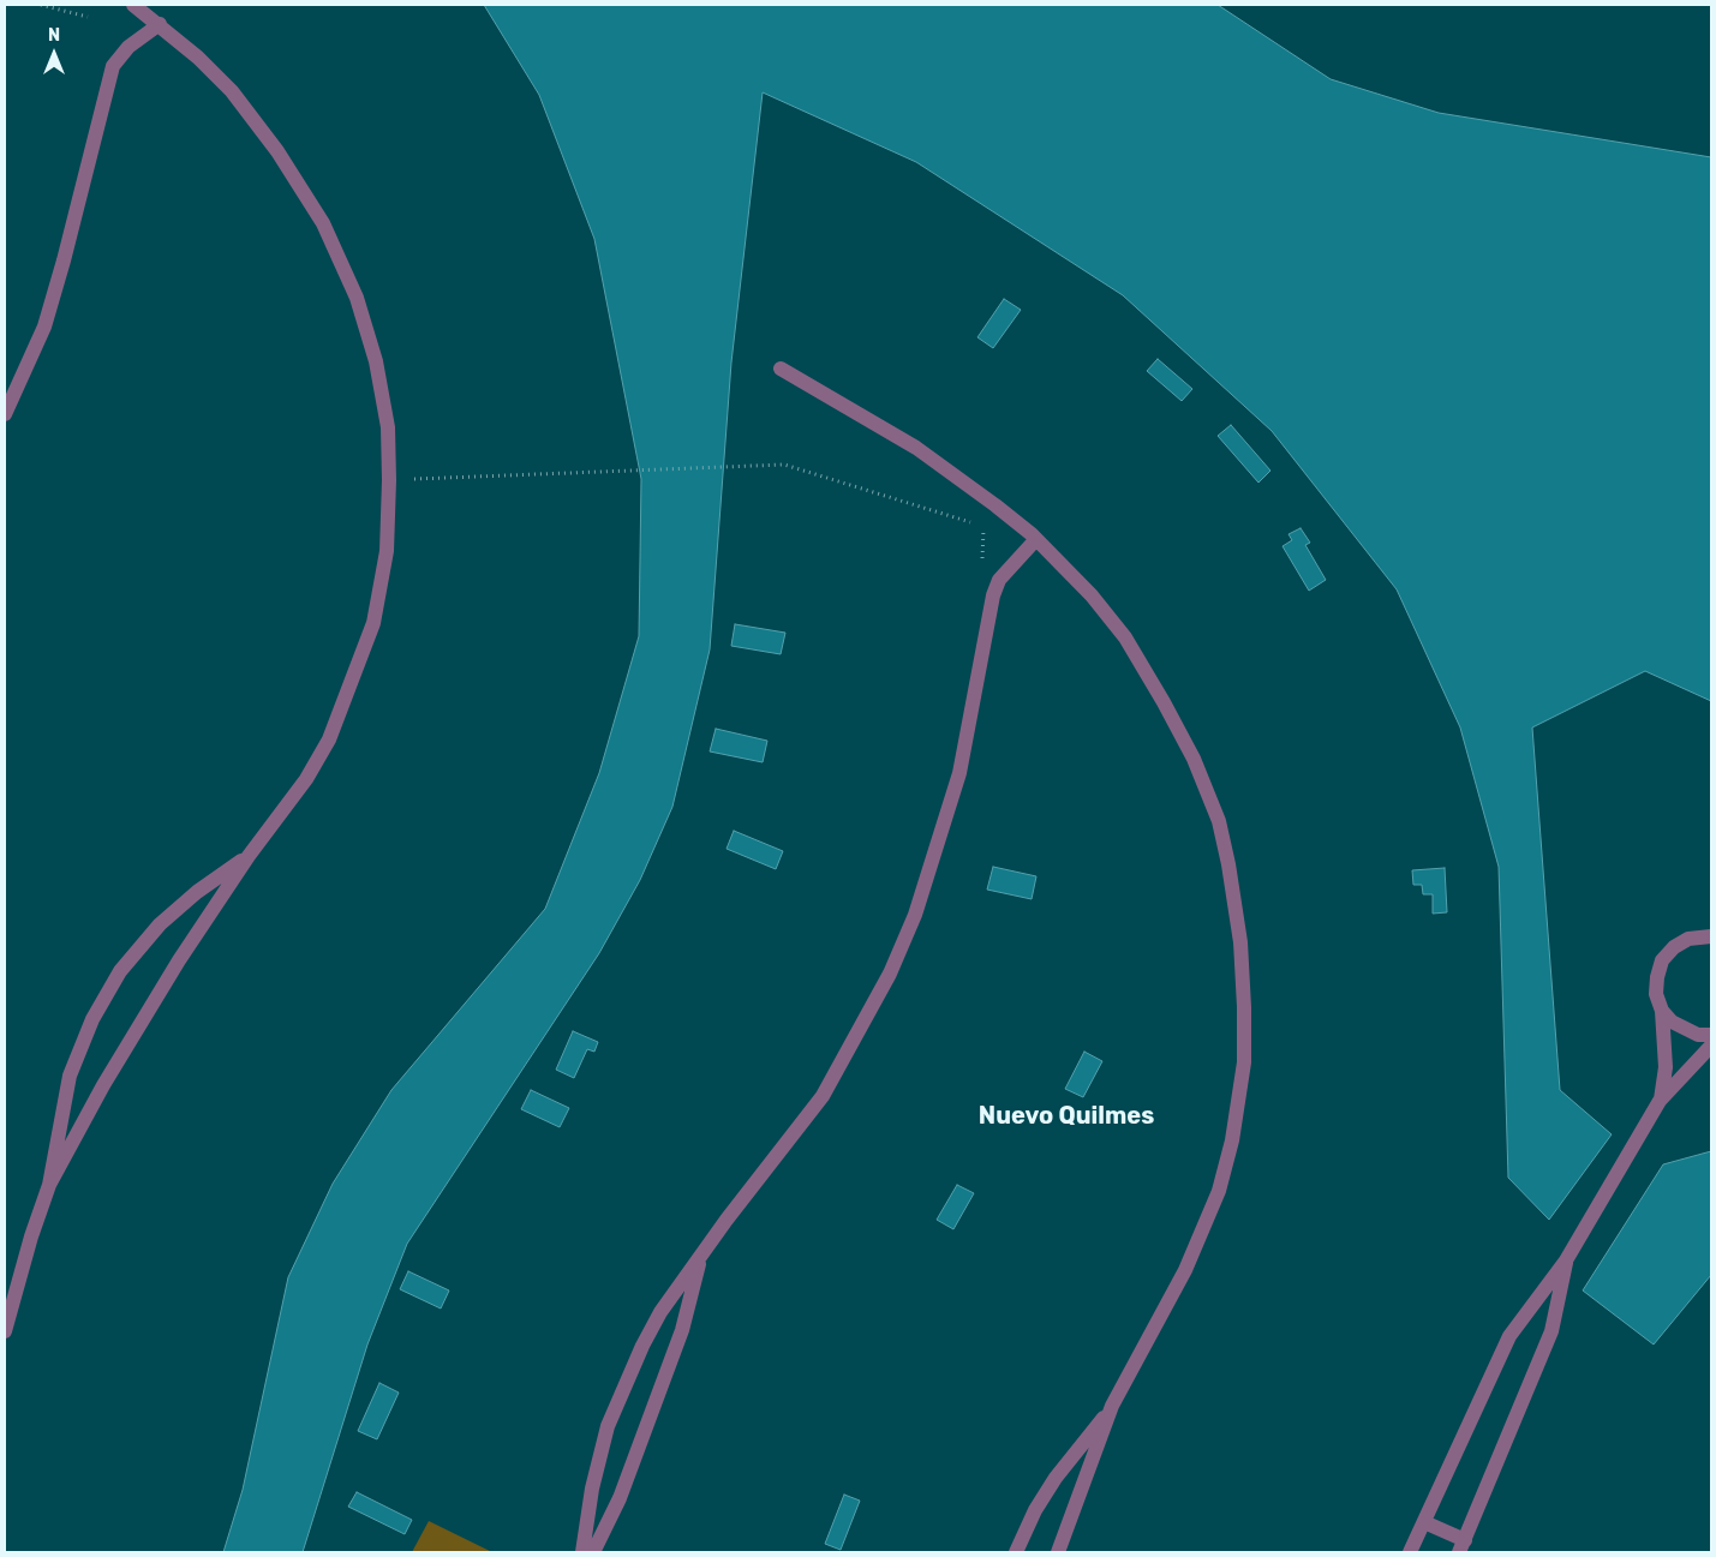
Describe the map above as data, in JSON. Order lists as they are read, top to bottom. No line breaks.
{"districts":["Nuevo Quilmes"],"north":"top"}
